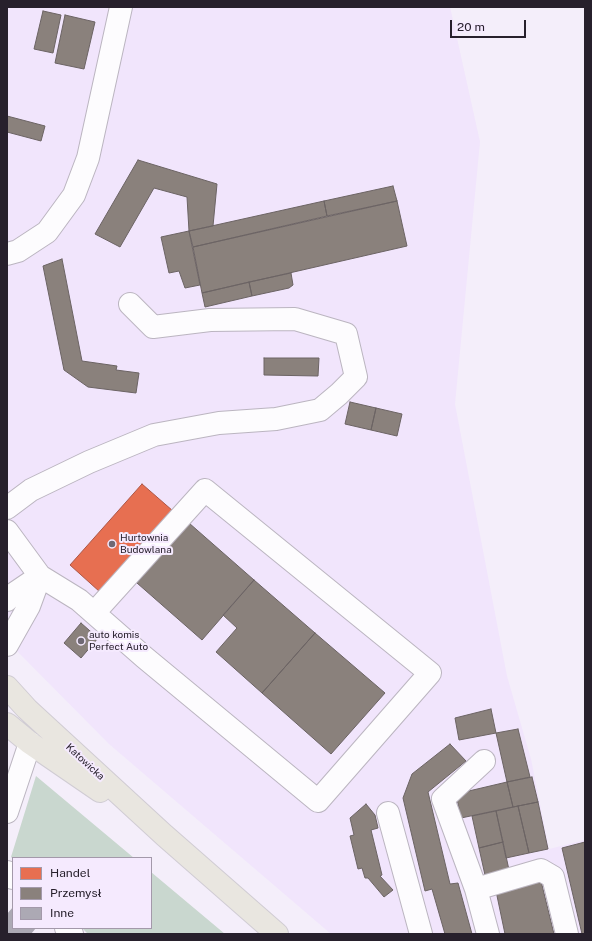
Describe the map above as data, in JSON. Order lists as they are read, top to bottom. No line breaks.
{"streets":{"main road":["Katowicka"]},"places":["Hurtownia Budowlana","auto komis Perfect Auto"],"legend":["Handel","Przemysł","Inne"],"scale_bar":"20 m"}
